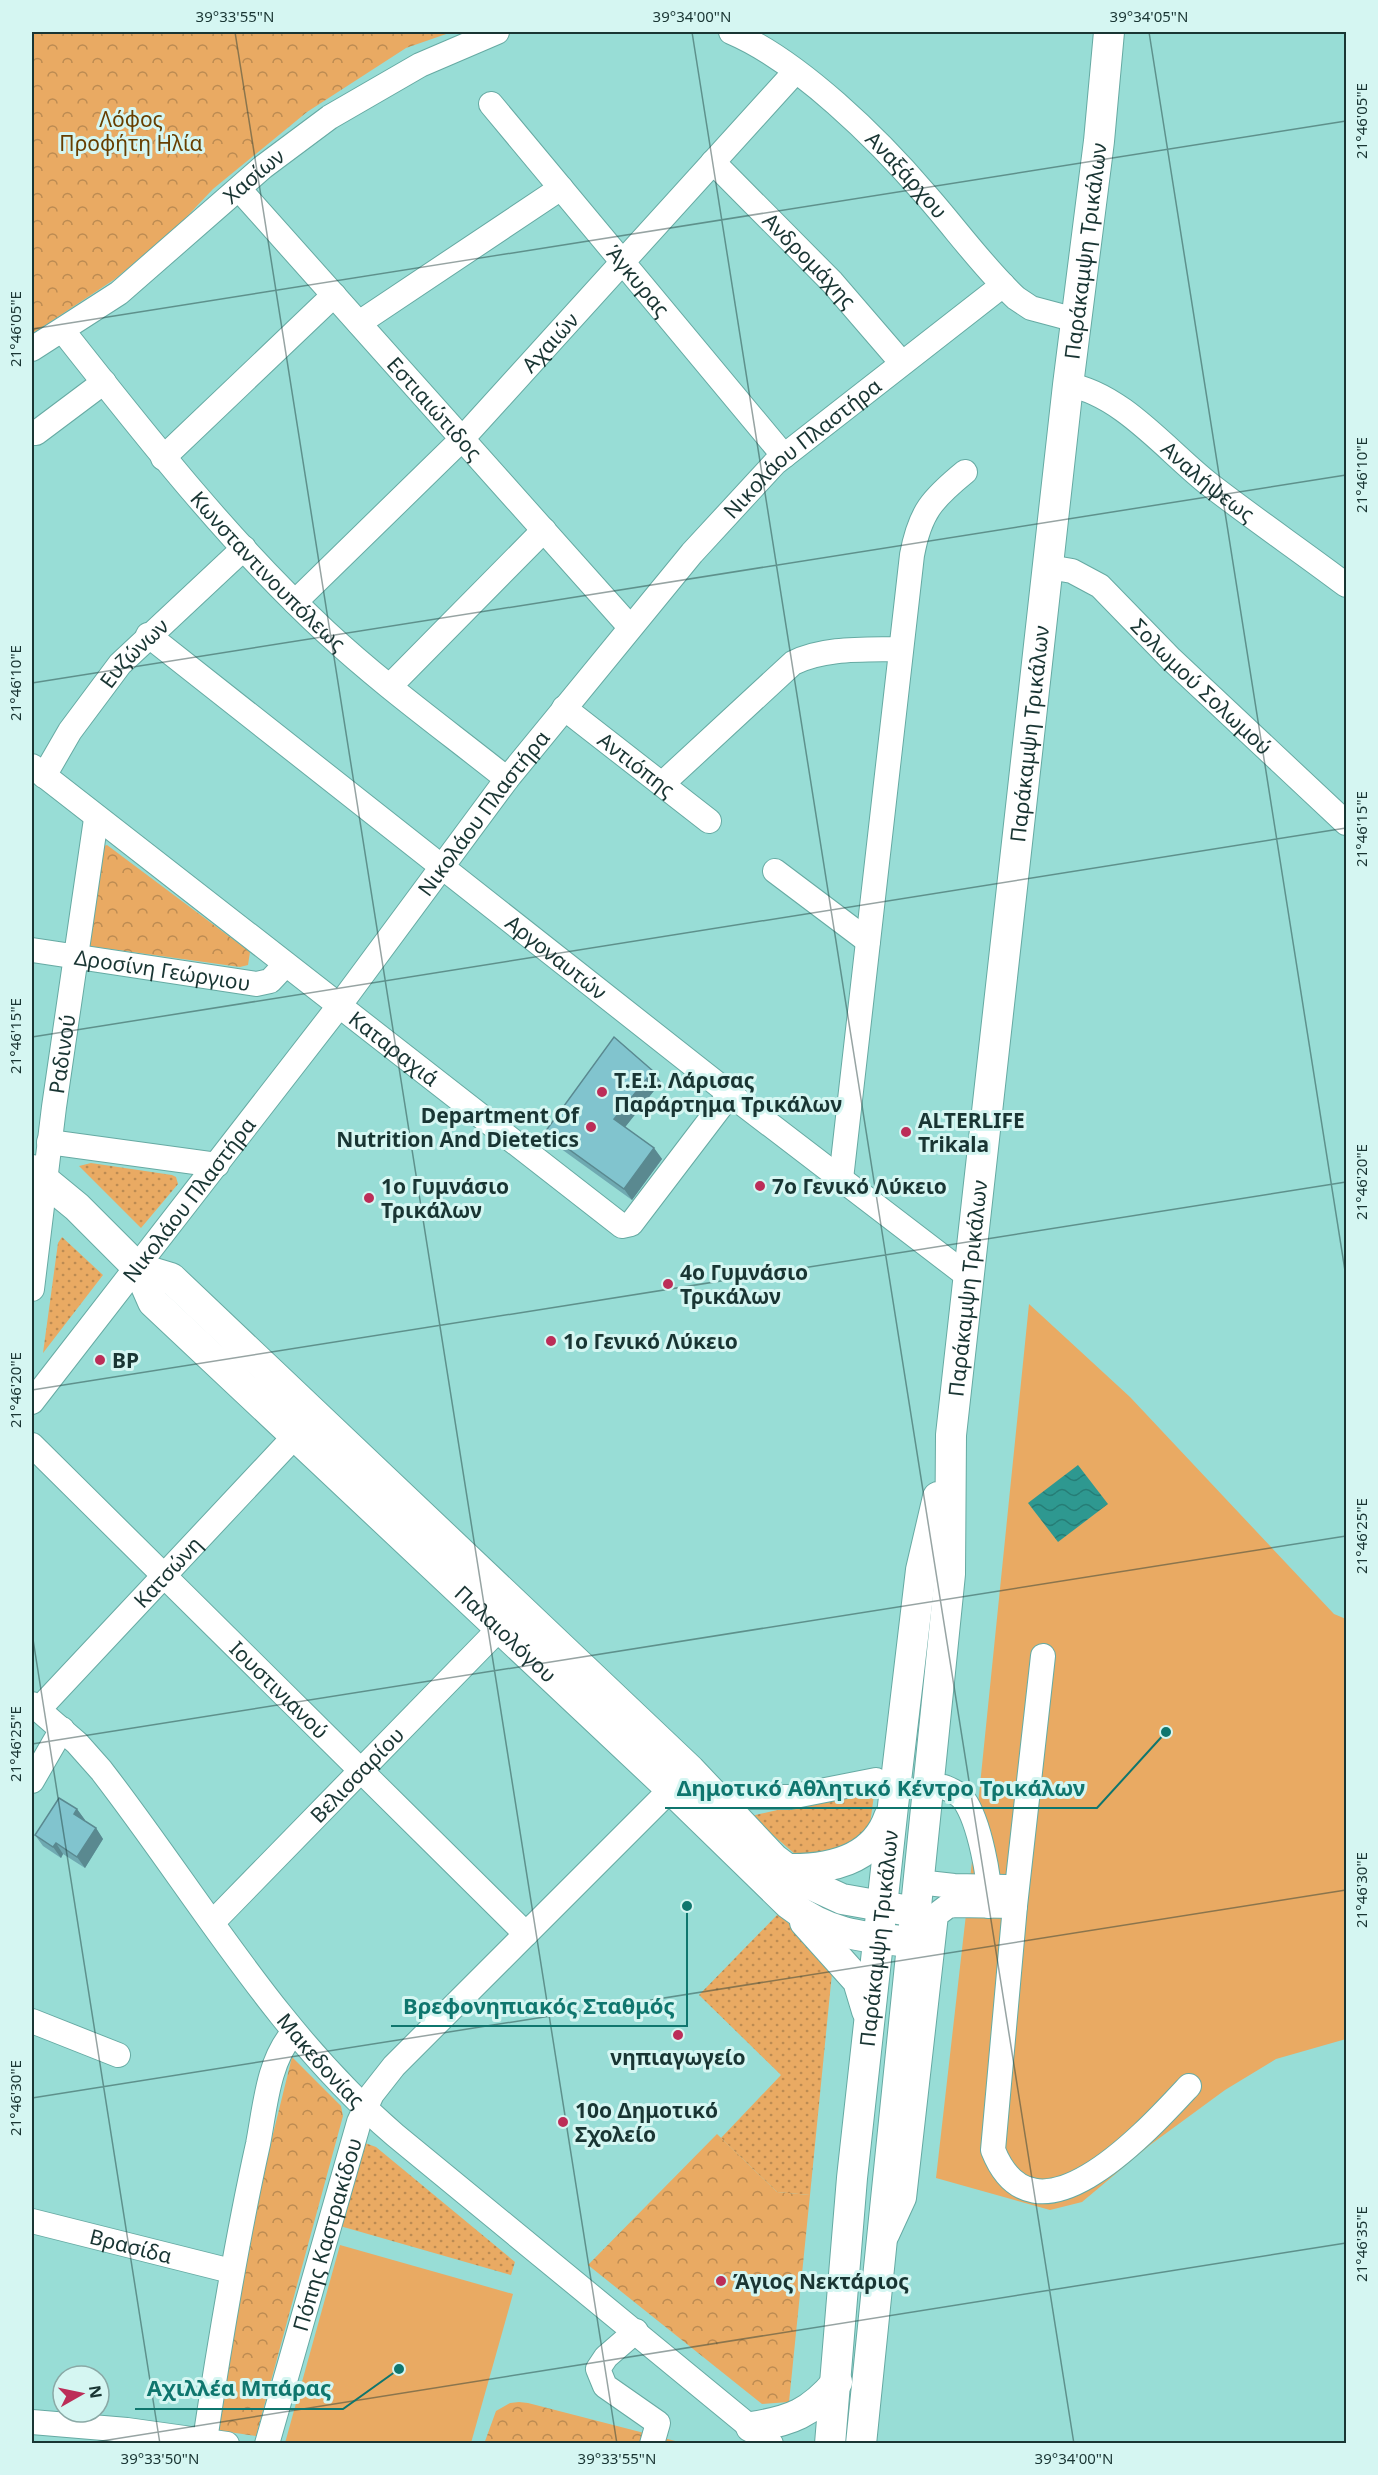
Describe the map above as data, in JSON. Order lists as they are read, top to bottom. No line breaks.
{"streets":{"main road":["Παράκαμψη Τρικάλων","Παλαιολόγου"],"street":["Χασίων","Αναξάρχου","Ανδρομάχης","Άγκυρας","Αχαιών","Εστιαιώτιδος","Νικολάου Πλαστήρα","Αναλήψεως","Κωνσταντινουπόλεως","Ευζώνων","Σολωμού Σολωμού","Αντιόπης","Αργοναυτών","Δροσίνη Γεώργιου","Καταραχιά","Ραδινού","Κατσώνη","Ιουστινιανού","Βελισσαρίου","Μακεδονίας","Πόπης Καστρακίδου","Βρασίδα"]},"crossings":[["Χασίων","Εστιαιώτιδος"],["Χασίων","Κωνσταντινουπόλεως"],["Αναξάρχου","Παράκαμψη Τρικάλων"],["Αναξάρχου","Αχαιών"],["Αναξάρχου","Νικολάου Πλαστήρα"],["Παράκαμψη Τρικάλων","Αναλήψεως"],["Παράκαμψη Τρικάλων","Σολωμού Σολωμού"],["Παράκαμψη Τρικάλων","Αργοναυτών"],["Παράκαμψη Τρικάλων","Παλαιολόγου"],["Ανδρομάχης","Αχαιών"],["Ανδρομάχης","Νικολάου Πλαστήρα"],["Άγκυρας","Αχαιών"],["Άγκυρας","Νικολάου Πλαστήρα"],["Αχαιών","Εστιαιώτιδος"],["Αχαιών","Κωνσταντινουπόλεως"],["Εστιαιώτιδος","Νικολάου Πλαστήρα"],["Νικολάου Πλαστήρα","Κωνσταντινουπόλεως"],["Νικολάου Πλαστήρα","Αντιόπης"],["Νικολάου Πλαστήρα","Αργοναυτών"],["Νικολάου Πλαστήρα","Καταραχιά"],["Νικολάου Πλαστήρα","Παλαιολόγου"],["Κωνσταντινουπόλεως","Ευζώνων"],["Ευζώνων","Αργοναυτών"],["Ευζώνων","Καταραχιά"],["Αργοναυτών","Καταραχιά"],["Δροσίνη Γεώργιου","Καταραχιά"],["Δροσίνη Γεώργιου","Ραδινού"],["Καταραχιά","Ραδινού"],["Ραδινού","Παλαιολόγου"],["Κατσώνη","Παλαιολόγου"],["Κατσώνη","Ιουστινιανού"],["Κατσώνη","Μακεδονίας"],["Παλαιολόγου","Βελισσαρίου"],["Παλαιολόγου","Πόπης Καστρακίδου"],["Ιουστινιανού","Βελισσαρίου"],["Ιουστινιανού","Πόπης Καστρακίδου"],["Βελισσαρίου","Μακεδονίας"],["Μακεδονίας","Πόπης Καστρακίδου"]],"parks":["Λόφος Προφήτη Ηλία"],"places":["Τ.Ε.Ι. Λάρισας Παράρτημα Τρικάλων","Department Of Nutrition And Dietetics","ALTERLIFE Trikala","7ο Γενικό Λύκειο","1ο Γυμνάσιο Τρικάλων","4ο Γυμνάσιο Τρικάλων","1ο Γενικό Λύκειο","BP","Δημοτικό Αθλητικό Κέντρο Τρικάλων","Βρεφονηπιακός Σταθμός","νηπιαγωγείο","10ο Δημοτικό Σχολείο","Άγιος Νεκτάριος","Αχιλλέα Μπάρας"],"north":"right","coordinates":["39°33'55\"N","39°34'00\"N","39°34'05\"N","21°46'05\"E","21°46'10\"E","21°46'15\"E","21°46'20\"E","21°46'25\"E","21°46'30\"E","21°46'35\"E","39°33'50\"N"]}
